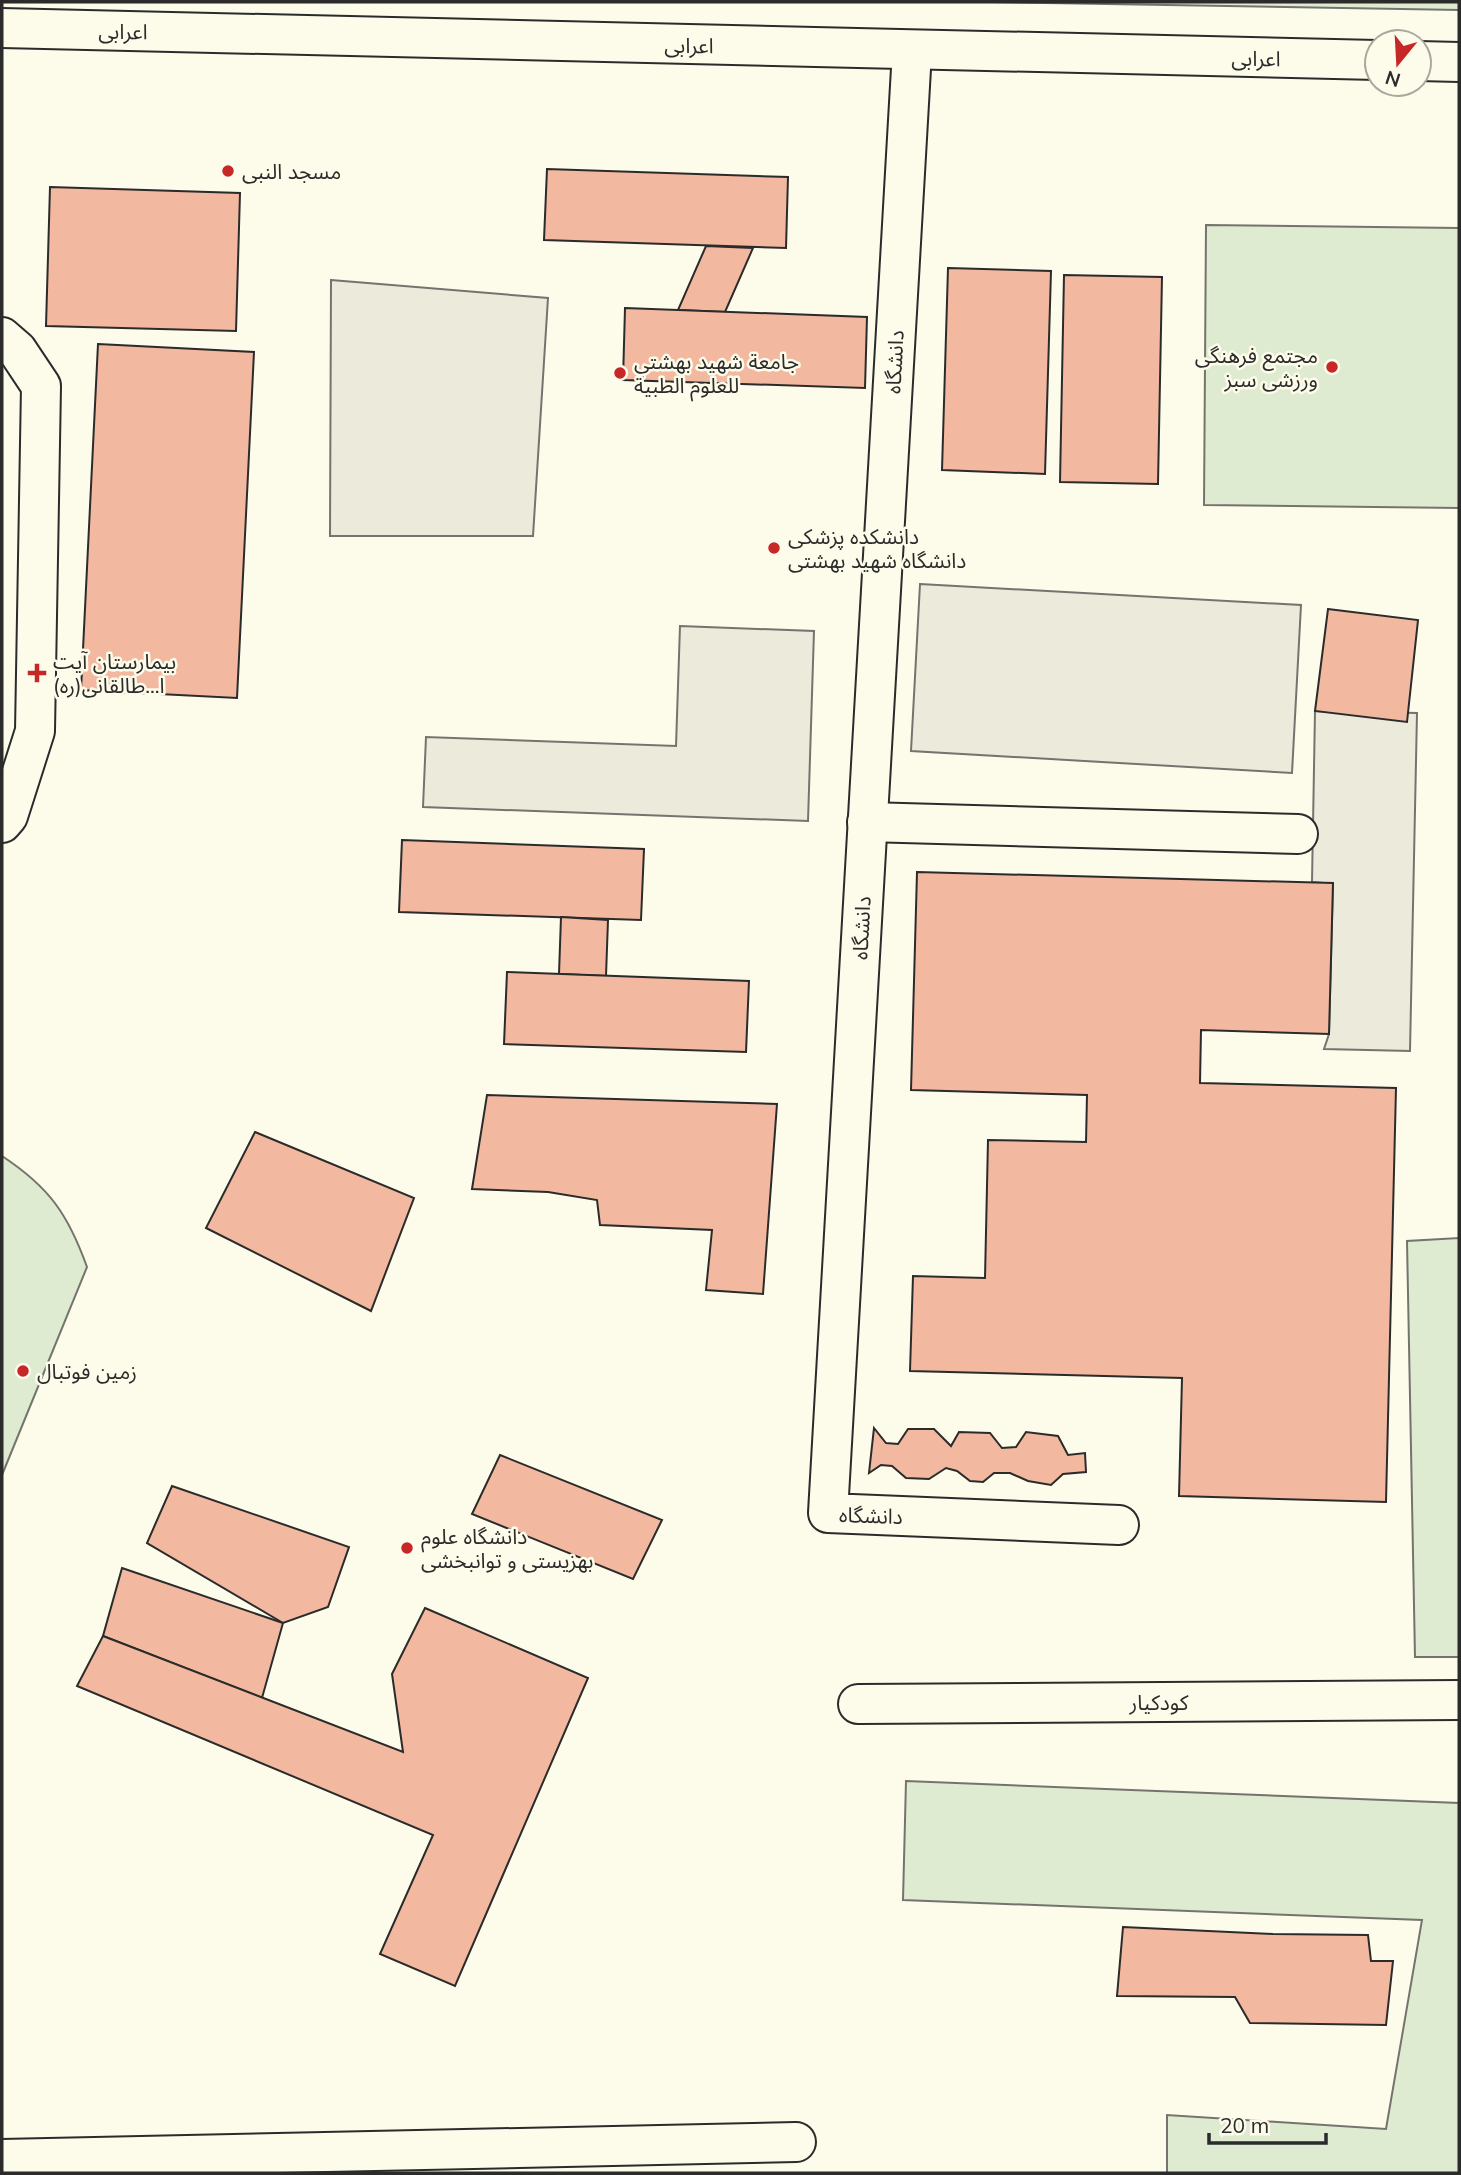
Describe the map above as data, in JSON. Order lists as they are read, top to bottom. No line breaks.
{"streets":{"street":["اعرابی","دانشگاه","کودکیار"]},"crossings":[["اعرابی","دانشگاه"]],"places":{"other":["مسجد النبی","مجتمع فرهنگی ورزشی سبز","جامعة شهيد بهشتي للعلوم الطبية","دانشکده پزشکی دانشگاه شهید بهشتی","زمین فوتبال","دانشگاه علوم بهزیستی و توانبخشی"],"health":["بیمارستان آیت ا...طالقانی(ره)"]},"scale_bar":"20 m","north":"bottom"}
